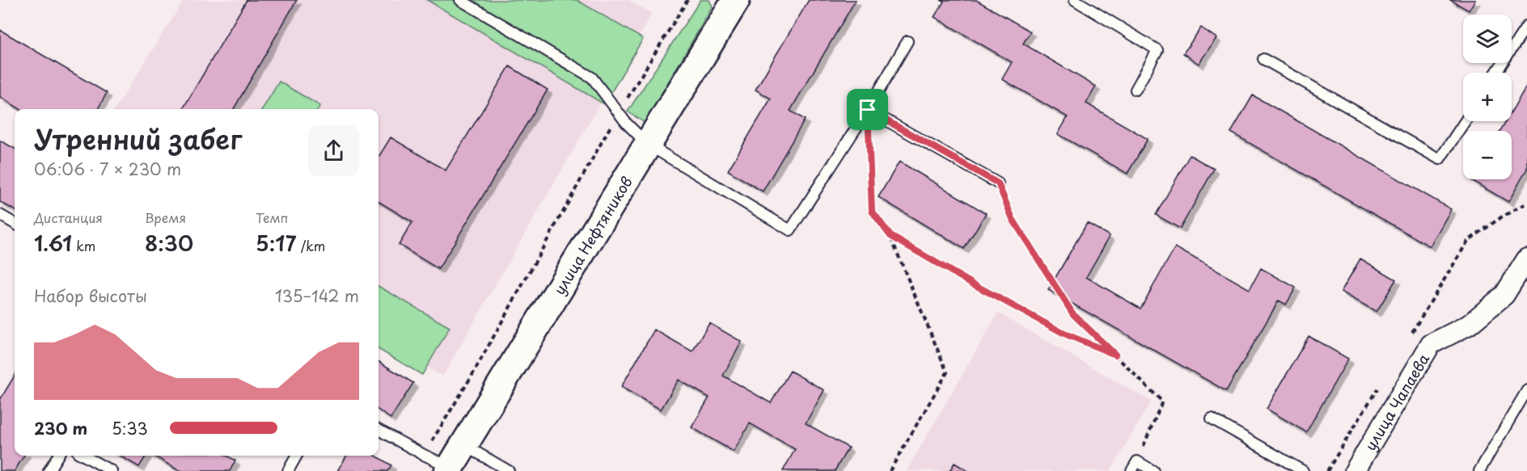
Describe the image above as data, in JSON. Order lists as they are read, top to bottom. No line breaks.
{"streets":{"main road":["улица Нефтяников"],"street":["улица Чапаева"]},"page":{"map_buttons":["+","−"],"heading":["Утренний забег","06:06 · 7 × 230 m"],"stats":[["Дистанция","1.61 km"],["Время","8:30"],["Темп","5:17 /km"]],"chart":["Набор высоты","135–142 m"],"list":[{"name":"230 m","note":"5:33"}]}}
